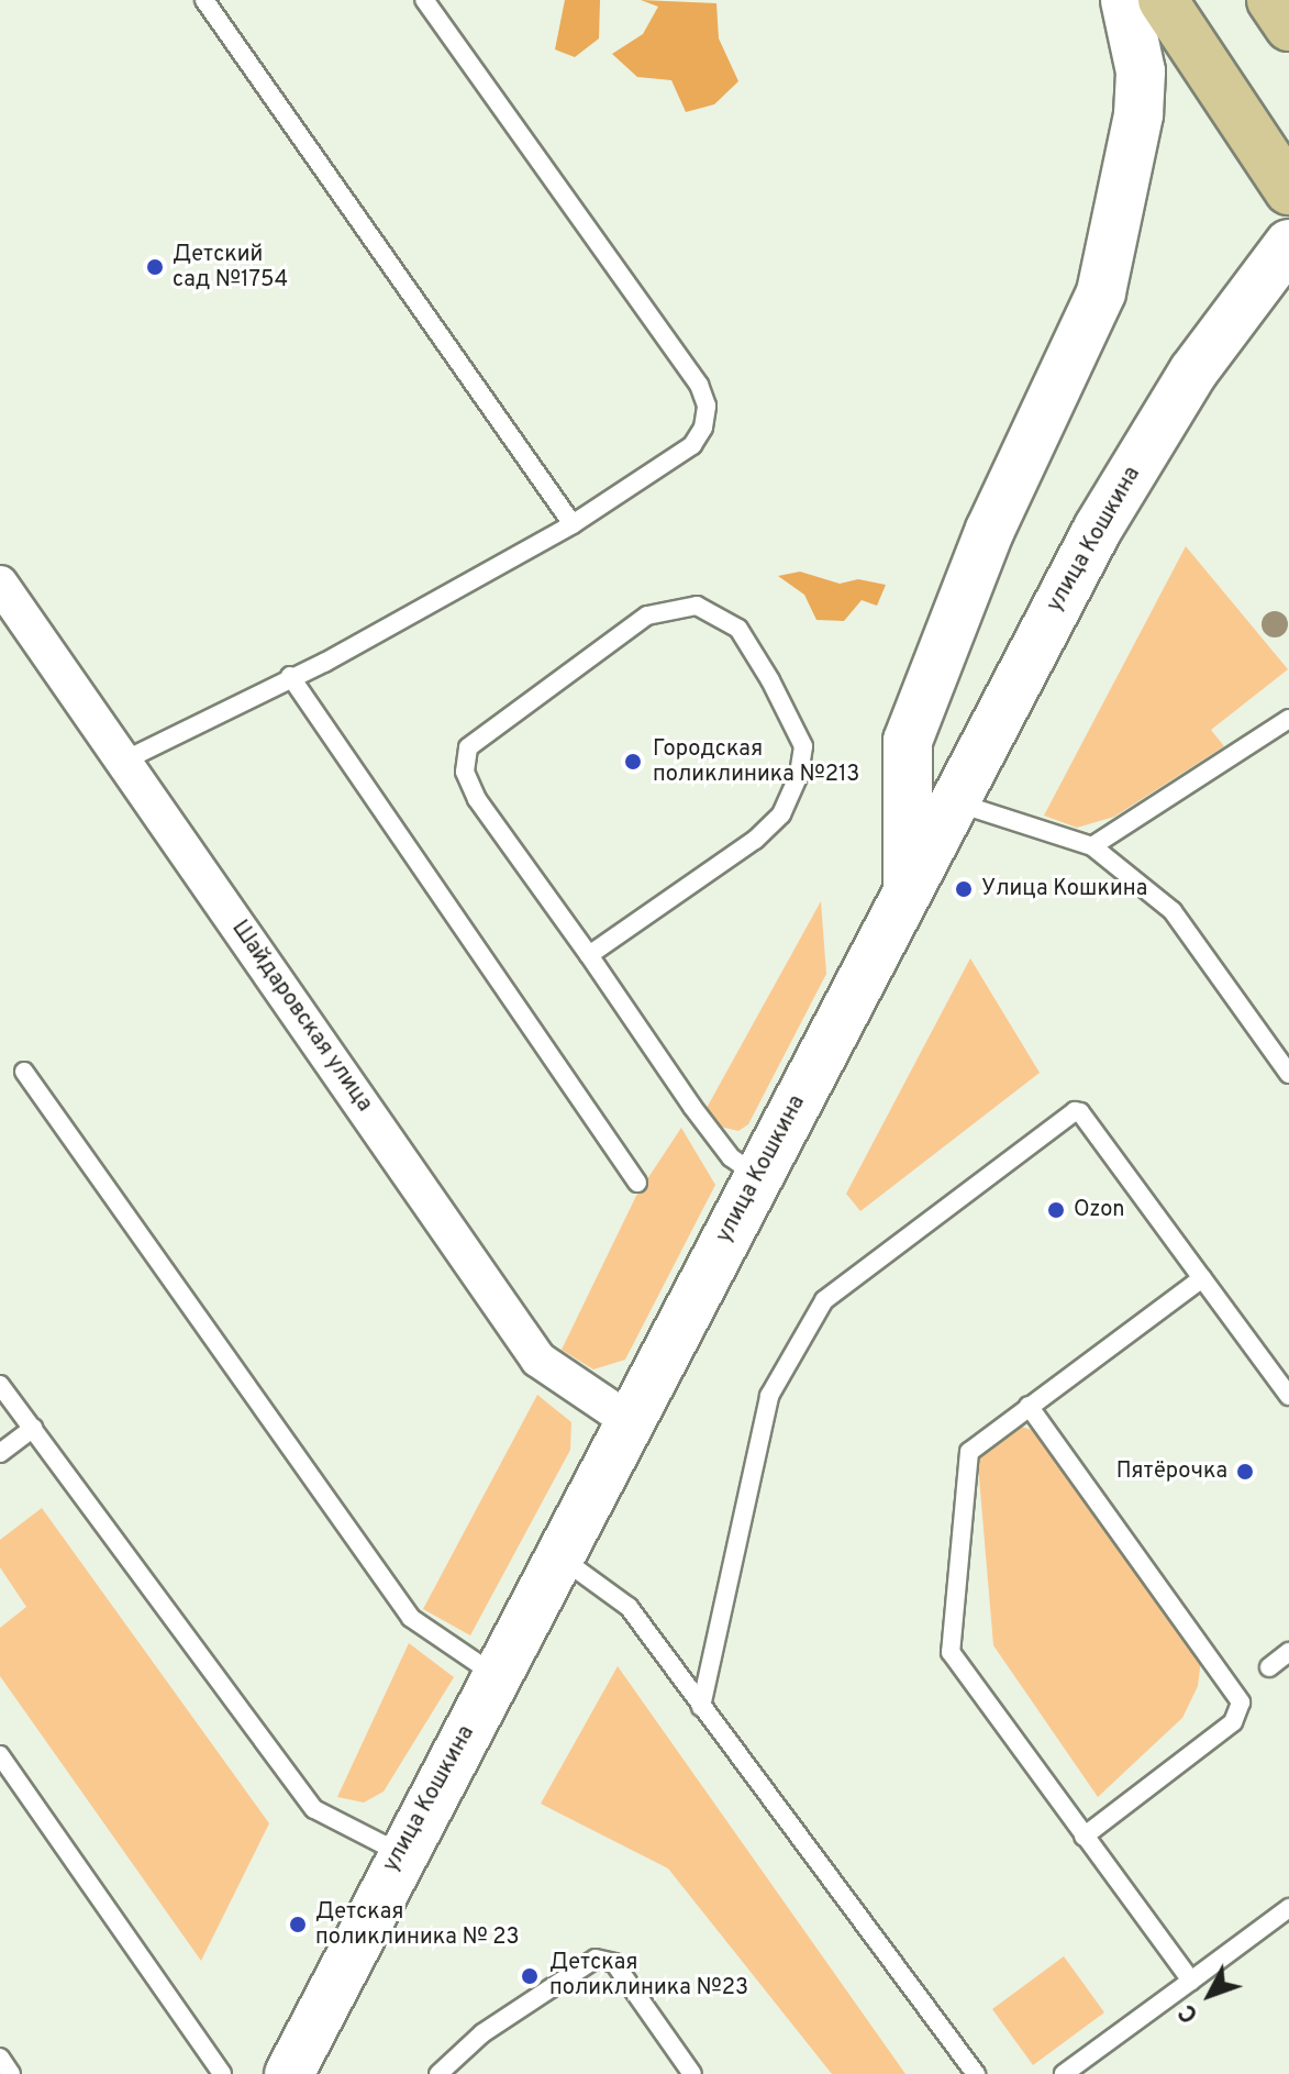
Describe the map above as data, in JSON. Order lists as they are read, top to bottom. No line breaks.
{"streets":{"main road":["улица Кошкина"],"street":["Шайдаровская улица"]},"crossings":[["улица Кошкина","Шайдаровская улица"]],"places":["Детский сад №1754","Городская поликлиника №213","Улица Кошкина","Ozon","Пятёрочка","Детская поликлиника № 23","Детская поликлиника №23"],"north":"bottom left"}
